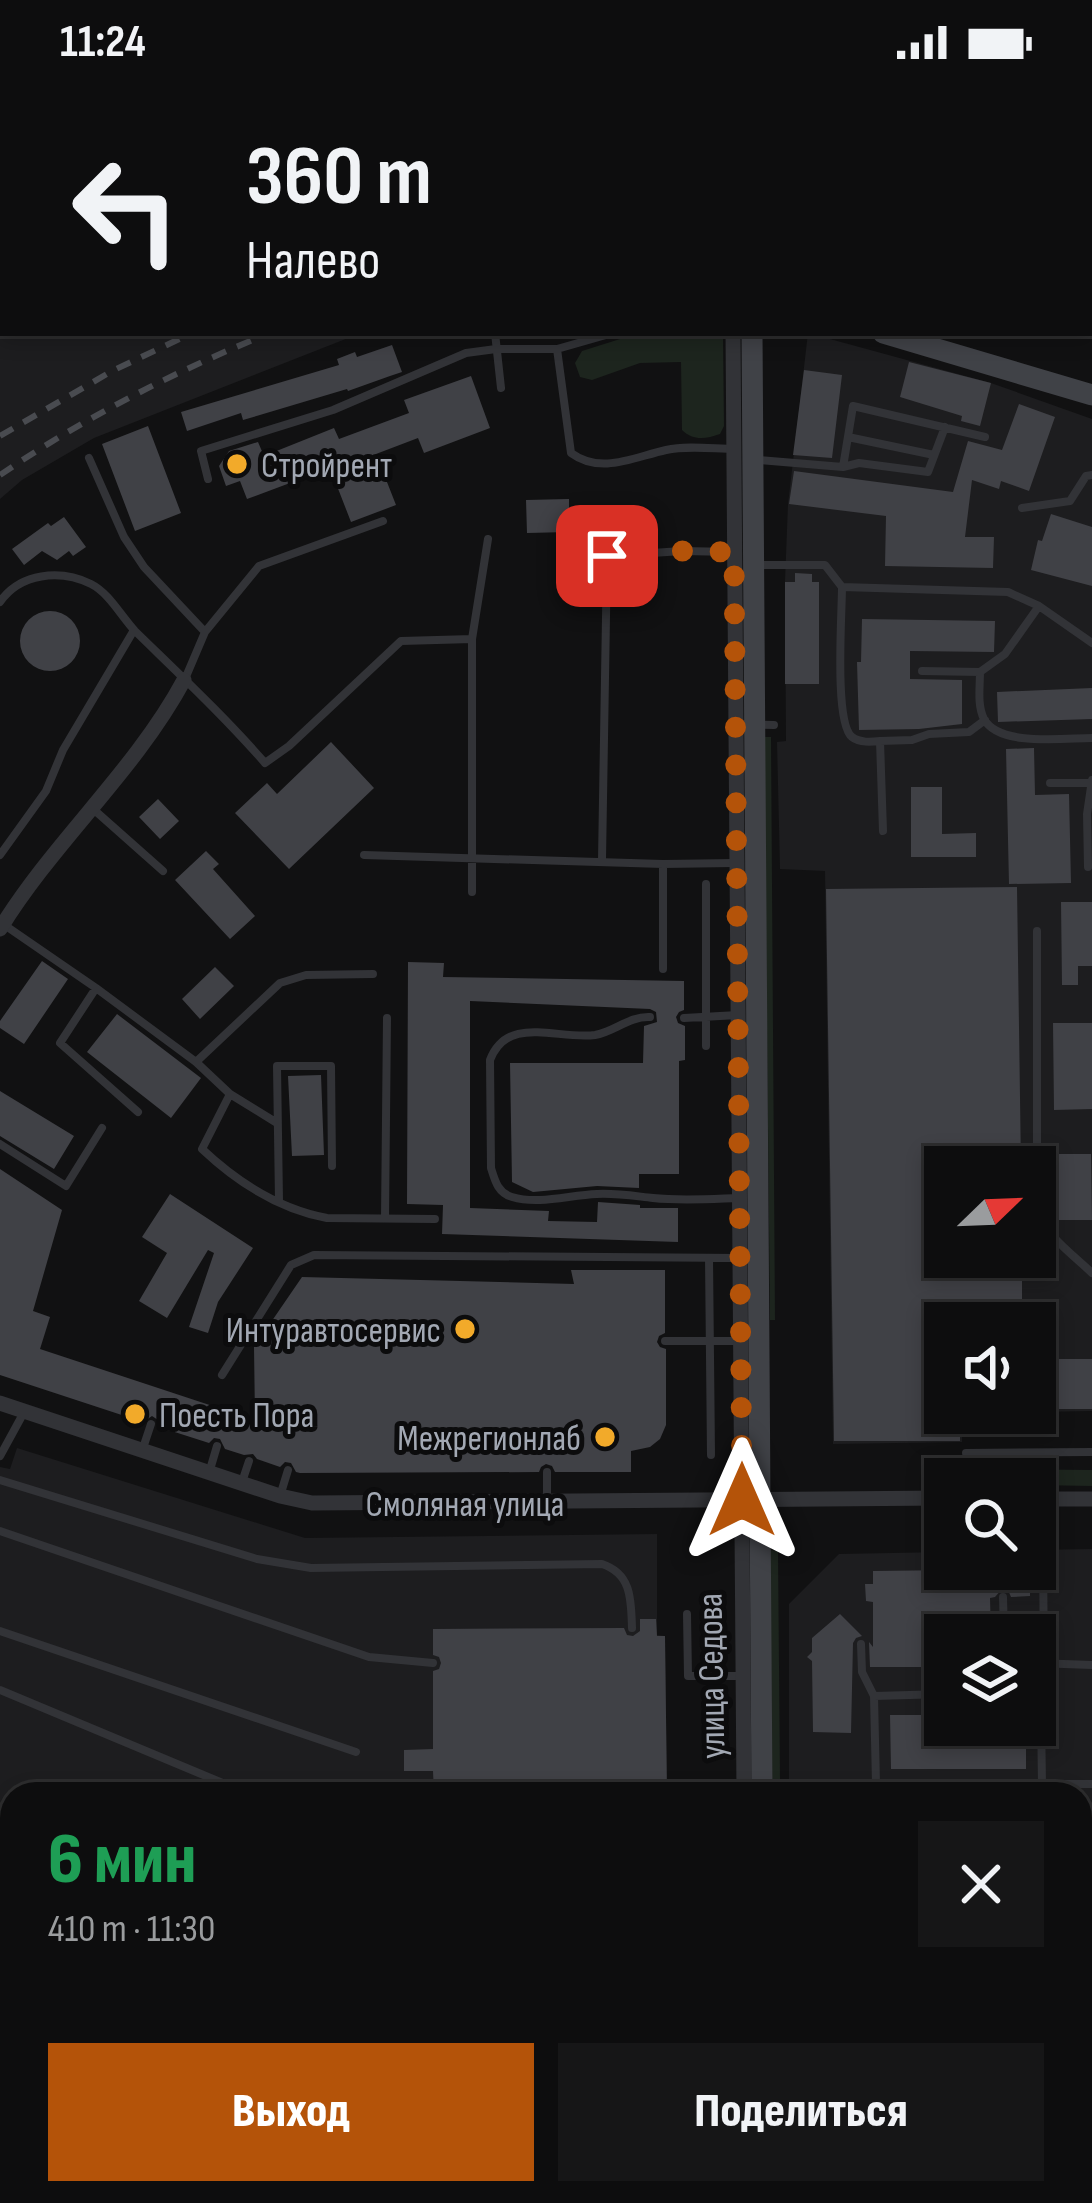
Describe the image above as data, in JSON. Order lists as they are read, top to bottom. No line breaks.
{"streets":{"street":["Смоляная улица","улица Седова"]},"crossings":[["Смоляная улица","улица Седова"]],"places":["Стройрент","Интуравтосервис","Поесть Пора","Межрегионлаб"],"north":"top right","page":{"status":"11:24","turn":["360 m","Налево"],"heading":["6 мин","410 m · 11:30"],"buttons":["Выход","Поделиться"]}}
